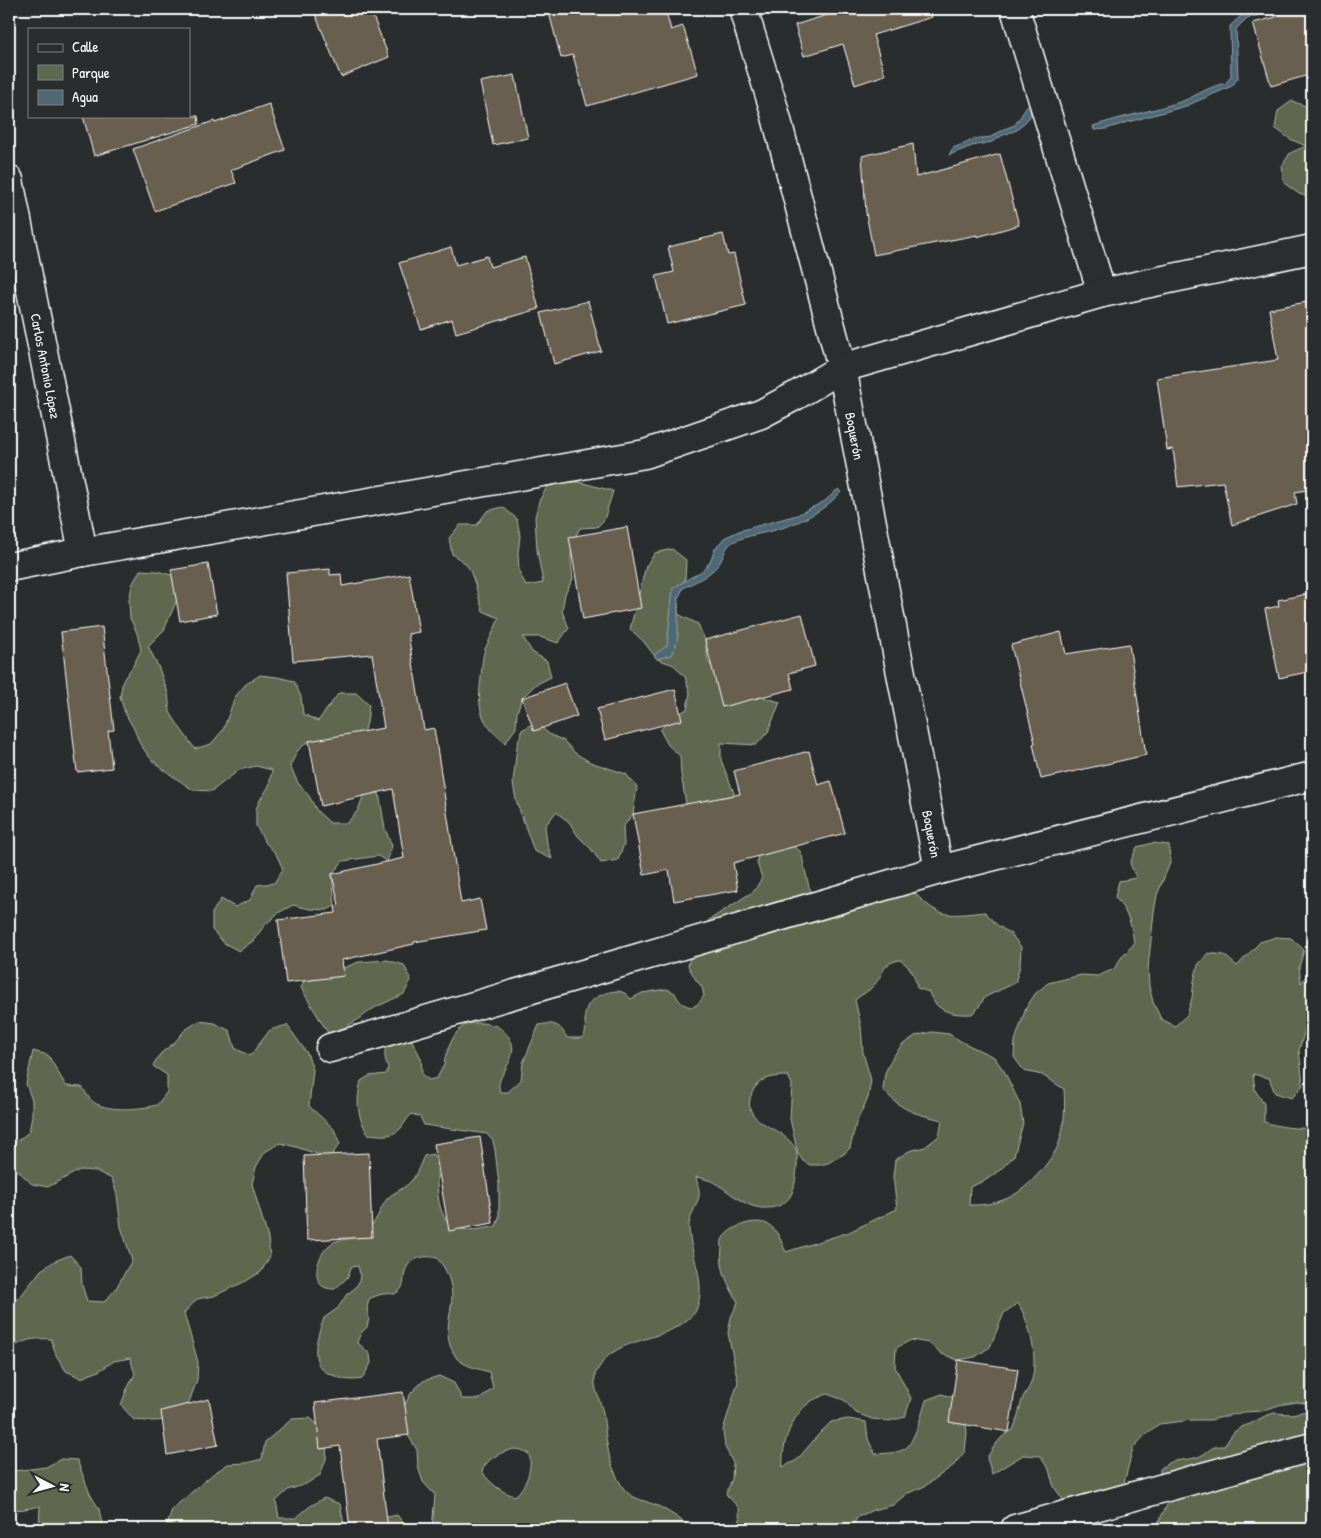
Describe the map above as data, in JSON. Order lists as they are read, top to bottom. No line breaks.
{"streets":{"street":["Carlos Antonio López","Boquerón"]},"legend":["Calle","Parque","Agua"],"north":"right"}
